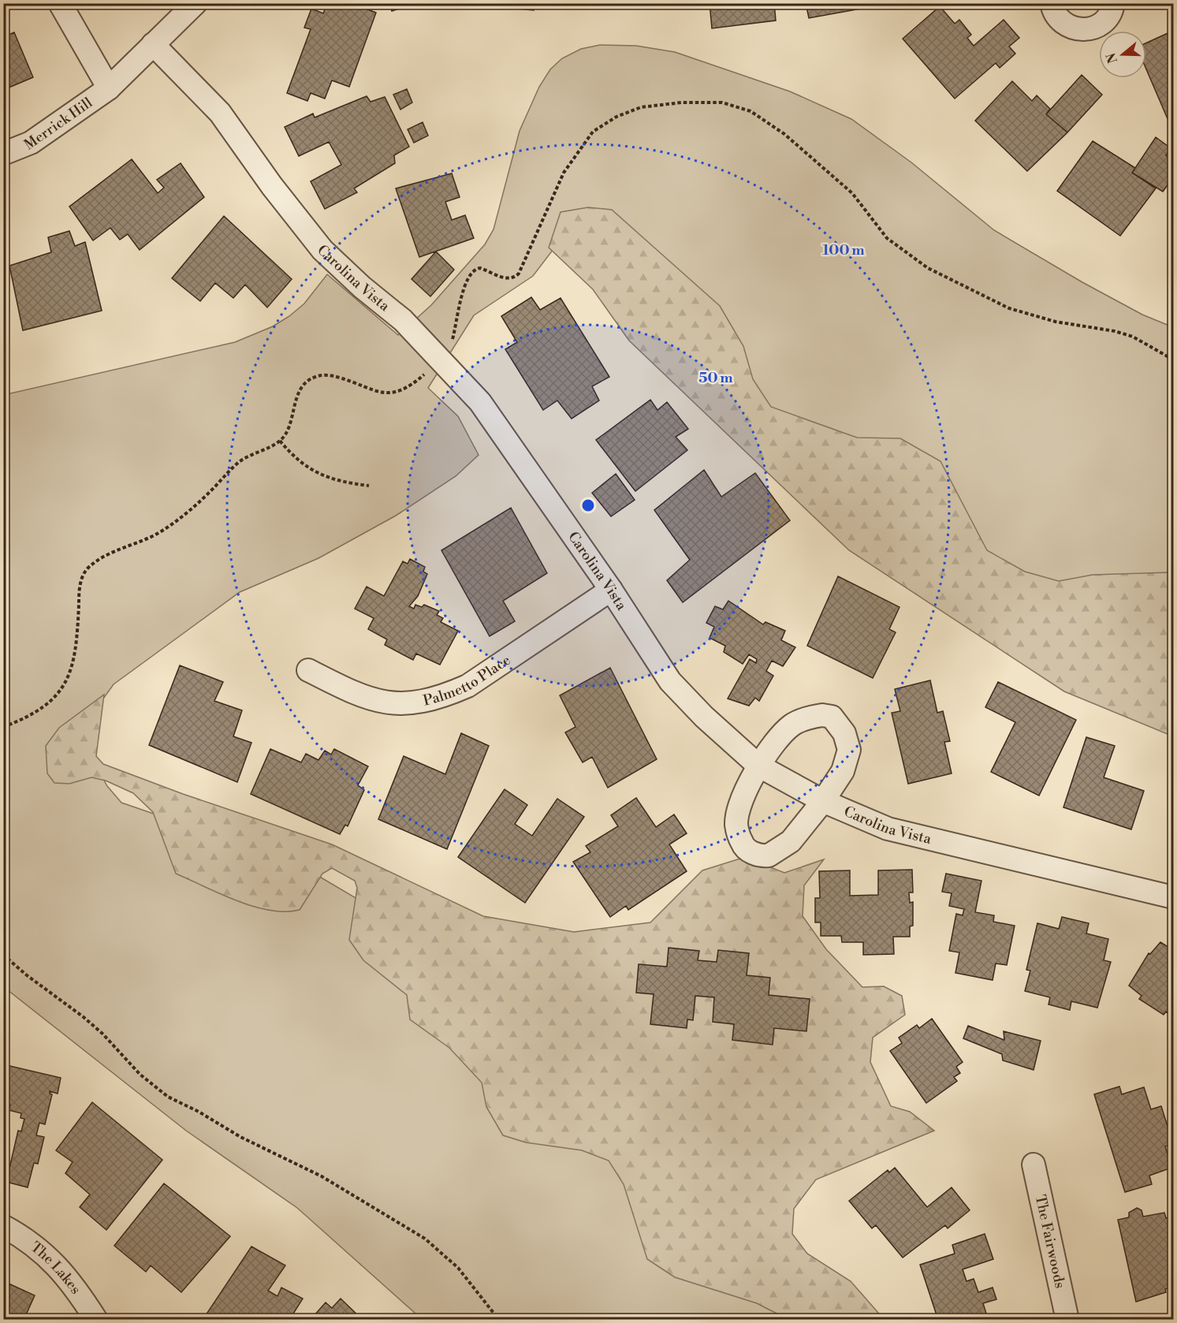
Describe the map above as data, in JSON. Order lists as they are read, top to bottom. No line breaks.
{"streets":{"street":["Merrick Hill","Carolina Vista","Palmetto Place","The Fairwoods","The Lakes"]},"crossings":[["Merrick Hill","Carolina Vista"],["Carolina Vista","Palmetto Place"]],"north":"left","rings":["100 m","50 m"]}
